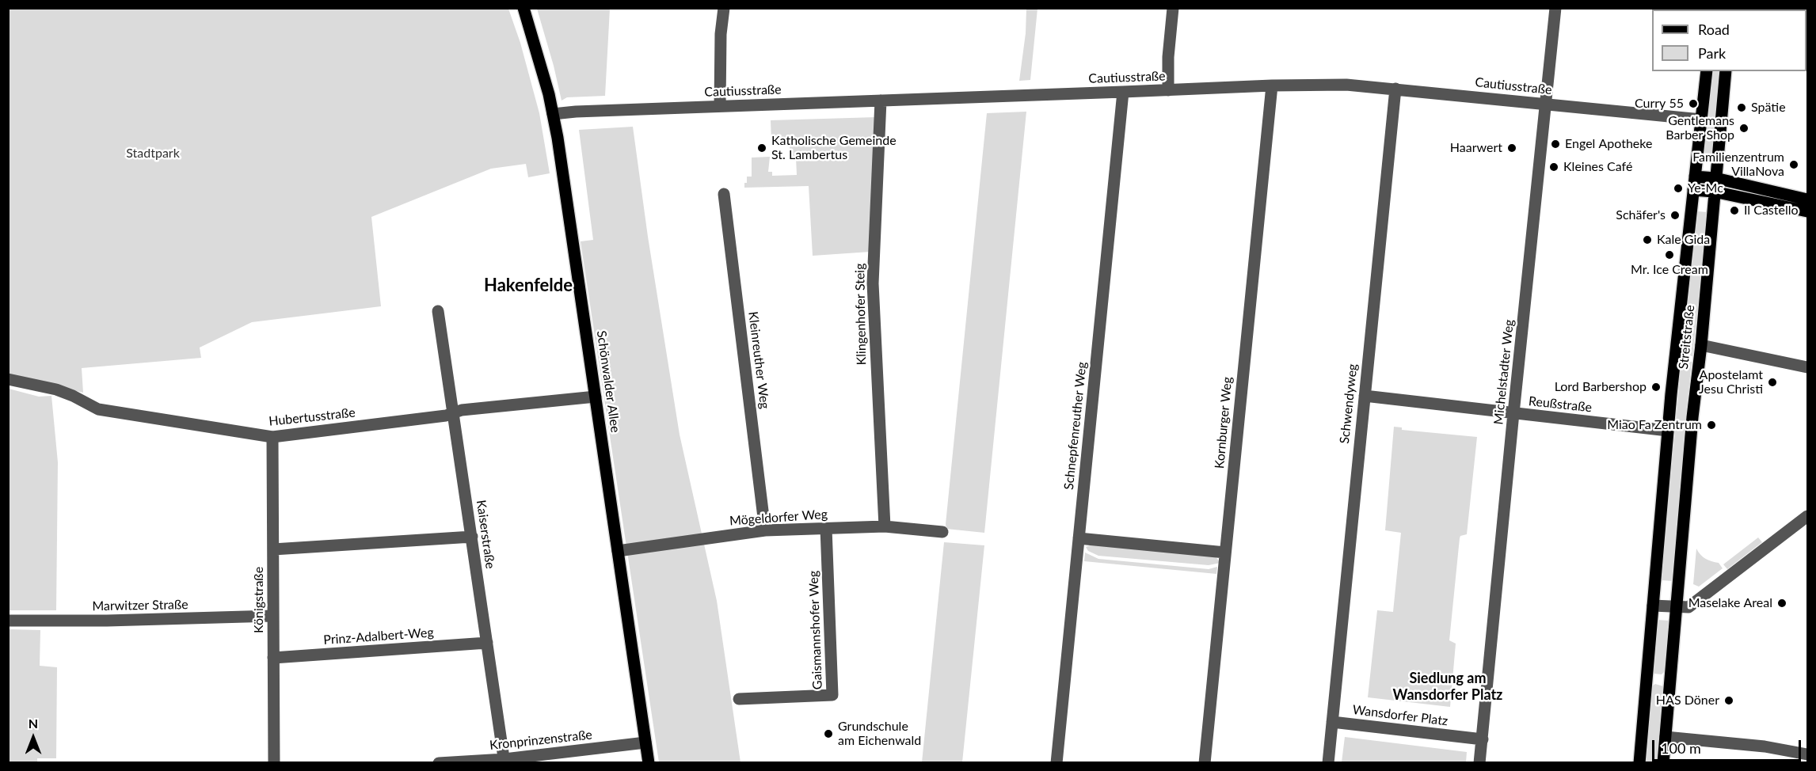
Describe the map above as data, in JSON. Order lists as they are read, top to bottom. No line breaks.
{"streets":{"main road":["Streitstraße","Schönwalder Allee"],"street":["Cautiusstraße","Klingenhofer Steig","Kleinreuther Weg","Michelstadter Weg","Schwendyweg","Reußstraße","Hubertusstraße","Kornburger Weg","Schnepfenreuther Weg","Mögeldorfer Weg","Kaiserstraße","Königstraße","Marwitzer Straße","Gaismannshofer Weg","Prinz-Adalbert-Weg","Wansdorfer Platz","Kronprinzenstraße"]},"crossings":[["Cautiusstraße","Klingenhofer Steig"],["Cautiusstraße","Streitstraße"],["Cautiusstraße","Michelstadter Weg"],["Cautiusstraße","Schönwalder Allee"],["Cautiusstraße","Schwendyweg"],["Cautiusstraße","Kornburger Weg"],["Cautiusstraße","Schnepfenreuther Weg"],["Klingenhofer Steig","Mögeldorfer Weg"],["Streitstraße","Reußstraße"],["Kleinreuther Weg","Mögeldorfer Weg"],["Michelstadter Weg","Reußstraße"],["Michelstadter Weg","Wansdorfer Platz"],["Schönwalder Allee","Hubertusstraße"],["Schönwalder Allee","Mögeldorfer Weg"],["Schönwalder Allee","Kronprinzenstraße"],["Schwendyweg","Reußstraße"],["Schwendyweg","Wansdorfer Platz"],["Hubertusstraße","Kaiserstraße"],["Hubertusstraße","Königstraße"],["Mögeldorfer Weg","Gaismannshofer Weg"],["Kaiserstraße","Prinz-Adalbert-Weg"],["Kaiserstraße","Kronprinzenstraße"],["Königstraße","Marwitzer Straße"],["Königstraße","Prinz-Adalbert-Weg"]],"districts":["Hakenfelde","Siedlung am Wansdorfer Platz"],"parks":["Stadtpark"],"places":["Curry 55","Spätie","Gentlemans Barber Shop","Engel Apotheke","Katholische Gemeinde St. Lambertus","Haarwert","Familienzentrum VillaNova","Kleines Café","Ye-Mc","Il Castello","Schäfer's","Kale Gida","Mr. Ice Cream","Apostelamt Jesu Christi","Lord Barbershop","Miao Fa Zentrum","Maselake Areal","HAS Döner","Grundschule am Eichenwald"],"legend":["Road","Park"],"scale_bar":"100 m","north":"top"}
